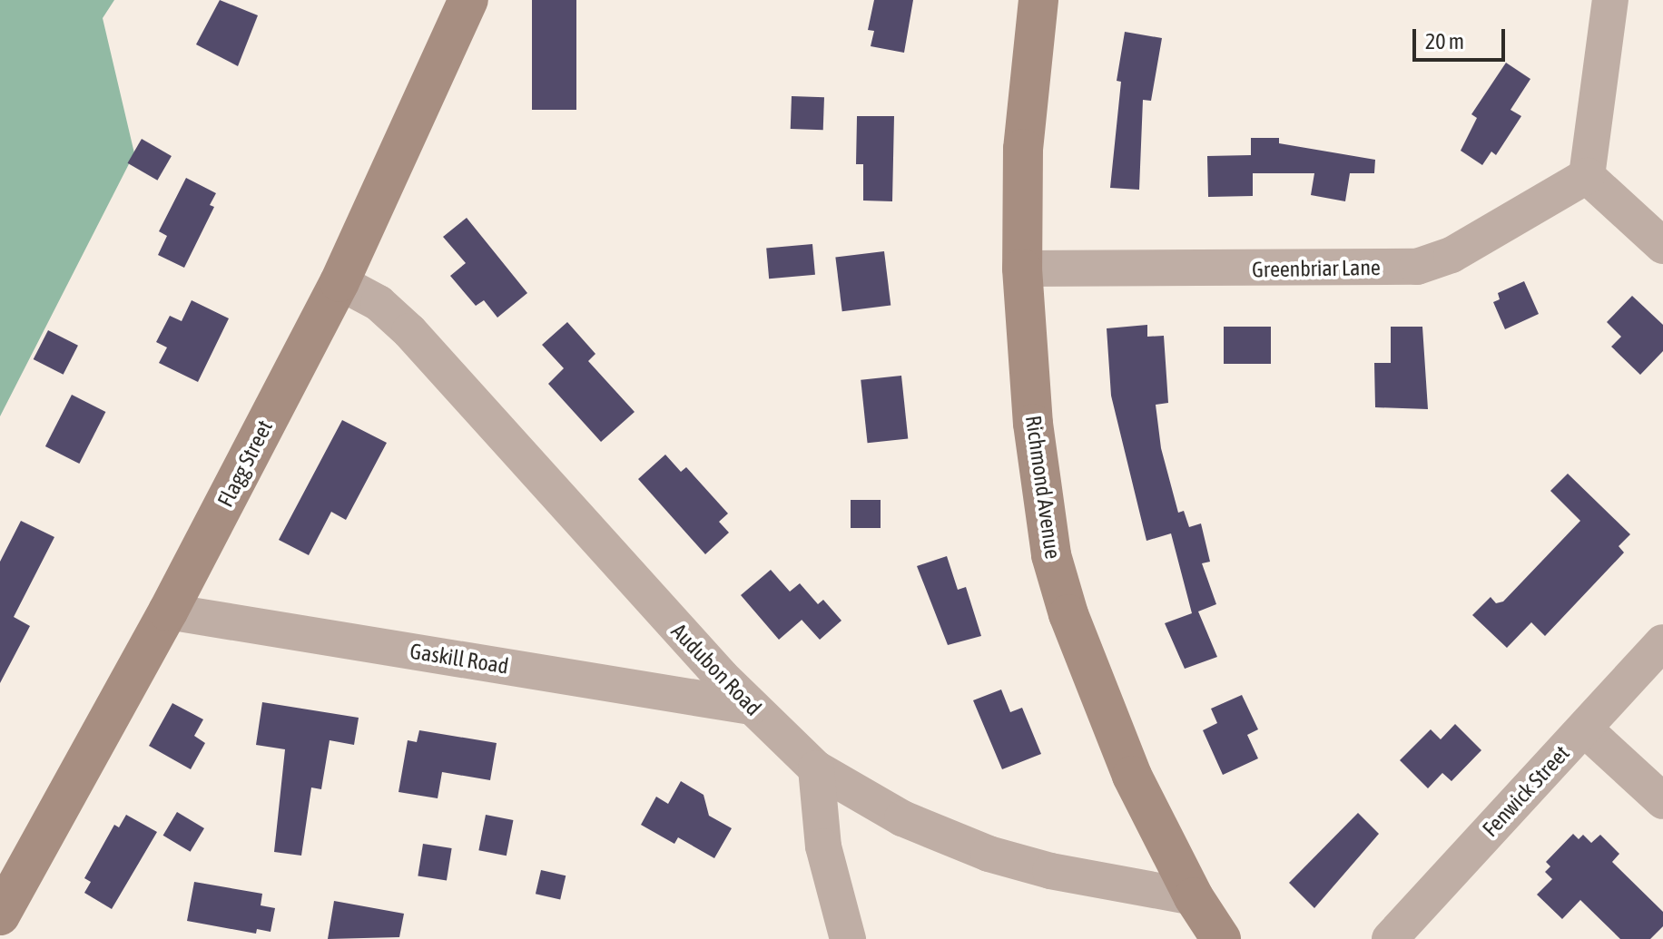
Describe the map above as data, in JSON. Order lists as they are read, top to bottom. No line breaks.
{"streets":{"street":["Greenbriar Lane","Flagg Street","Richmond Avenue","Gaskill Road","Audubon Road","Fenwick Street"]},"crossings":[["Greenbriar Lane","Richmond Avenue"],["Flagg Street","Gaskill Road"],["Flagg Street","Audubon Road"],["Richmond Avenue","Audubon Road"],["Gaskill Road","Audubon Road"]],"scale_bar":"20 m"}
